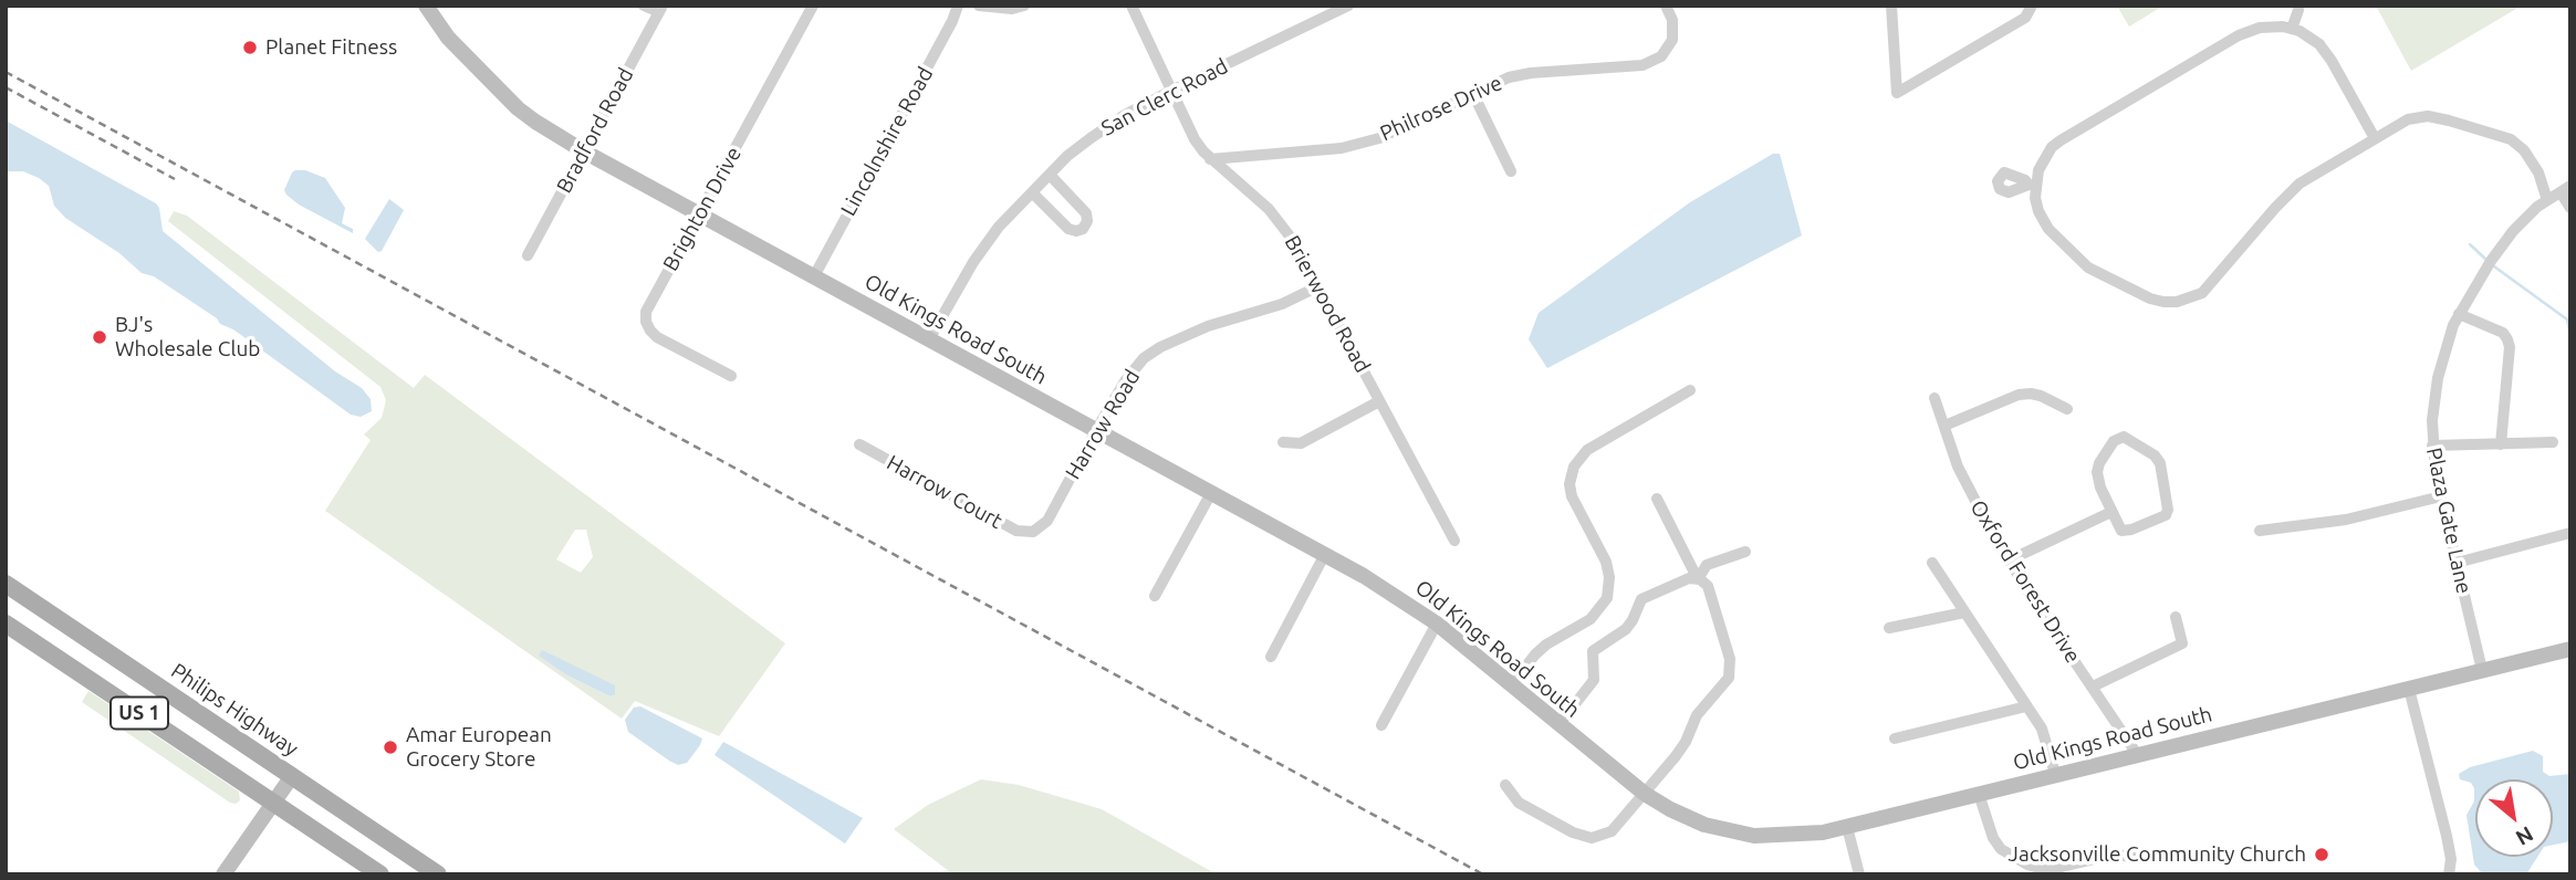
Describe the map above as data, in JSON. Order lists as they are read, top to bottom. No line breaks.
{"streets":{"main road":["Philips Highway","US 1"],"street":["San Clerc Road","Philrose Drive","Bradford Road","Lincolnshire Road","Brighton Drive","Brierwood Road","Old Kings Road South","Harrow Road","Harrow Court","Plaza Gate Lane","Oxford Forest Drive"]},"crossings":[["San Clerc Road","Brierwood Road"],["San Clerc Road","Old Kings Road South"],["Philrose Drive","Brierwood Road"],["Bradford Road","Old Kings Road South"],["Lincolnshire Road","Old Kings Road South"],["Brighton Drive","Old Kings Road South"],["Brierwood Road","Harrow Road"],["Old Kings Road South","Harrow Road"],["Old Kings Road South","Plaza Gate Lane"],["Old Kings Road South","Oxford Forest Drive"],["Harrow Road","Harrow Court"]],"places":["Planet Fitness","BJ's Wholesale Club","Amar European Grocery Store","Jacksonville Community Church"],"north":"bottom right"}
